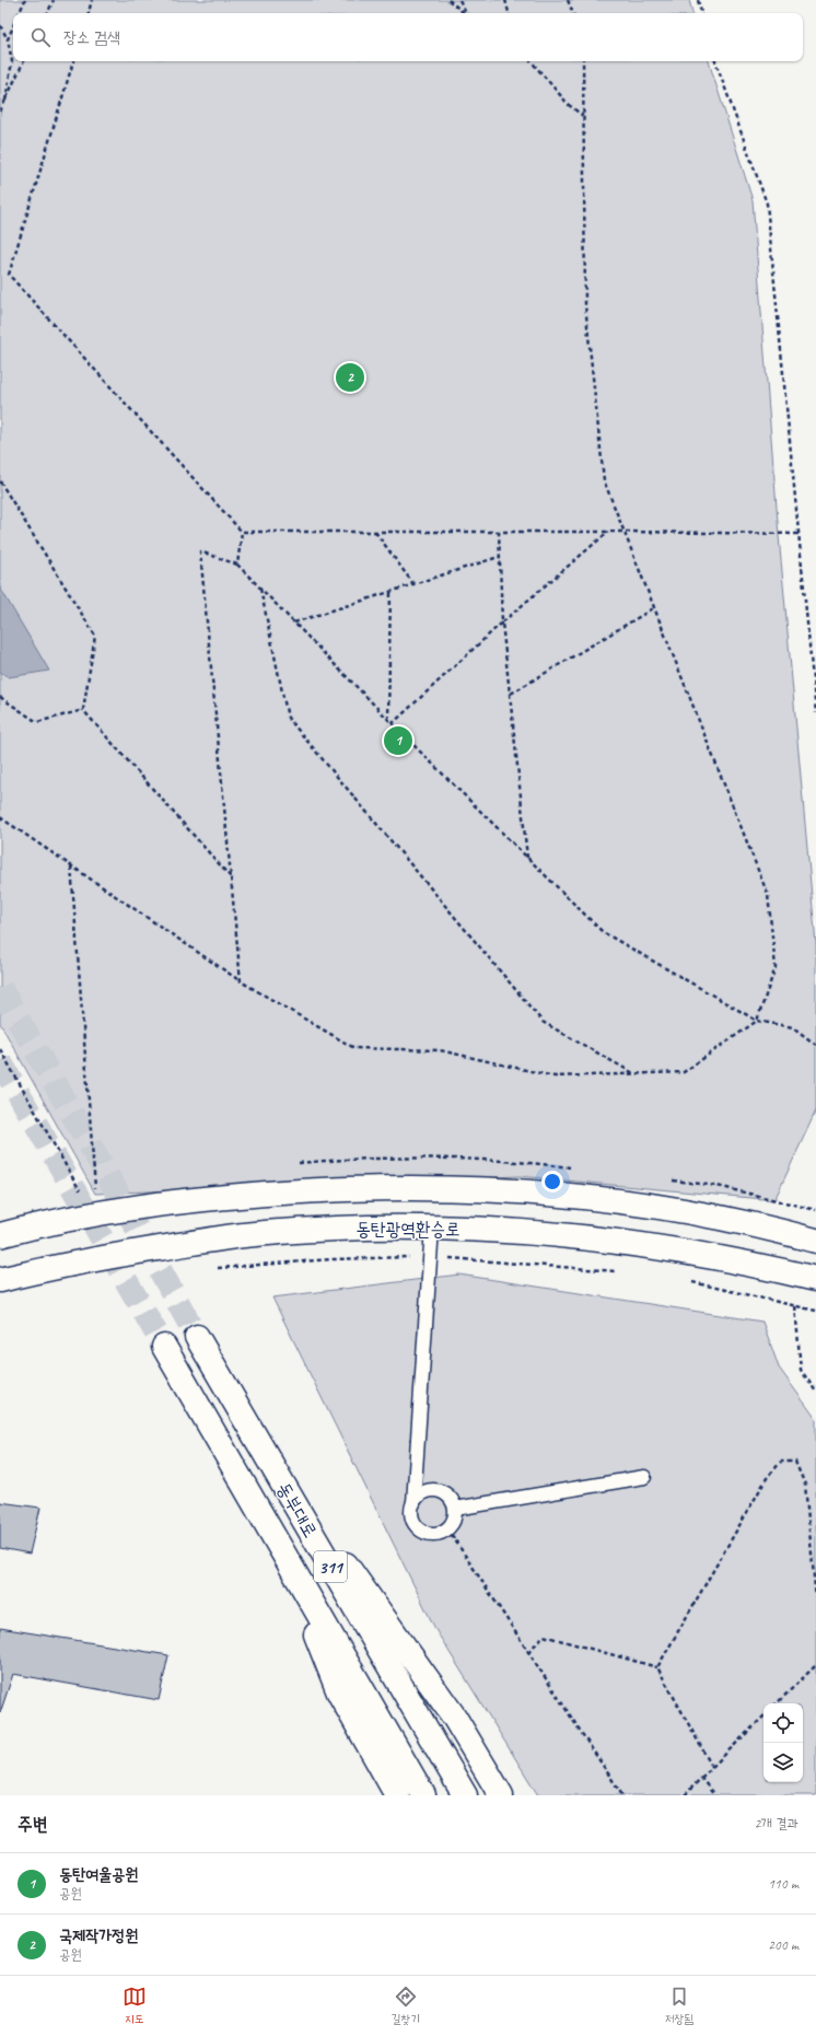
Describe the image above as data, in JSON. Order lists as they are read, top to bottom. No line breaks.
{"streets":{"main road":["동탄광역환승로","동부대로","311"]},"page":{"search":"장소 검색","pins":["2","1"],"heading":["주변","2개 결과"],"list":[{"mark":"1","name":"동탄여울공원","note":"공원","value":"110 m"},{"mark":"2","name":"국제작가정원","note":"공원","value":"200 m"}],"nav":["지도","길찾기","저장됨"]}}
